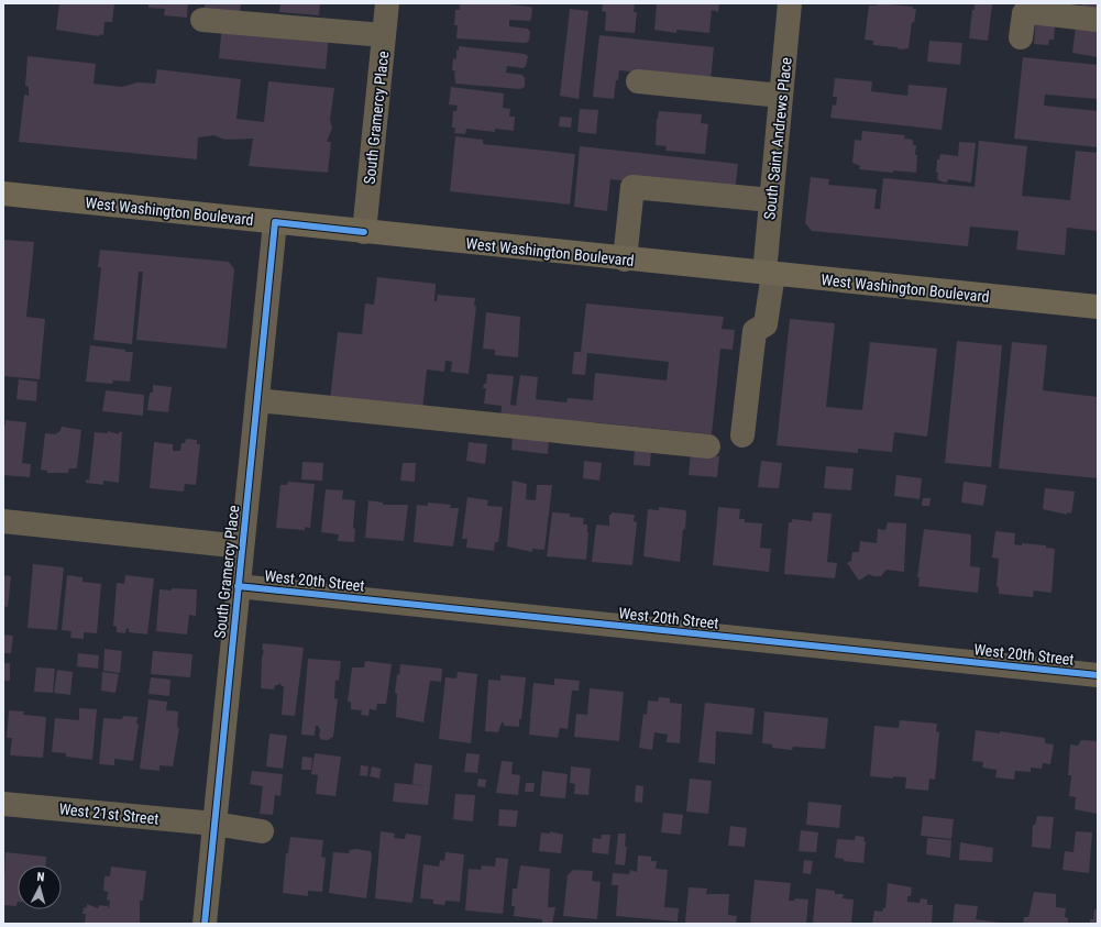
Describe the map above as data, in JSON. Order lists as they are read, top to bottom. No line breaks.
{"streets":{"main road":["West Washington Boulevard"],"street":["South Gramercy Place","South Saint Andrews Place","West 20th Street","West 21st Street"]},"crossings":[["South Gramercy Place","West Washington Boulevard"],["South Gramercy Place","West 20th Street"],["South Gramercy Place","West 21st Street"],["South Saint Andrews Place","West Washington Boulevard"]],"north":"top"}
